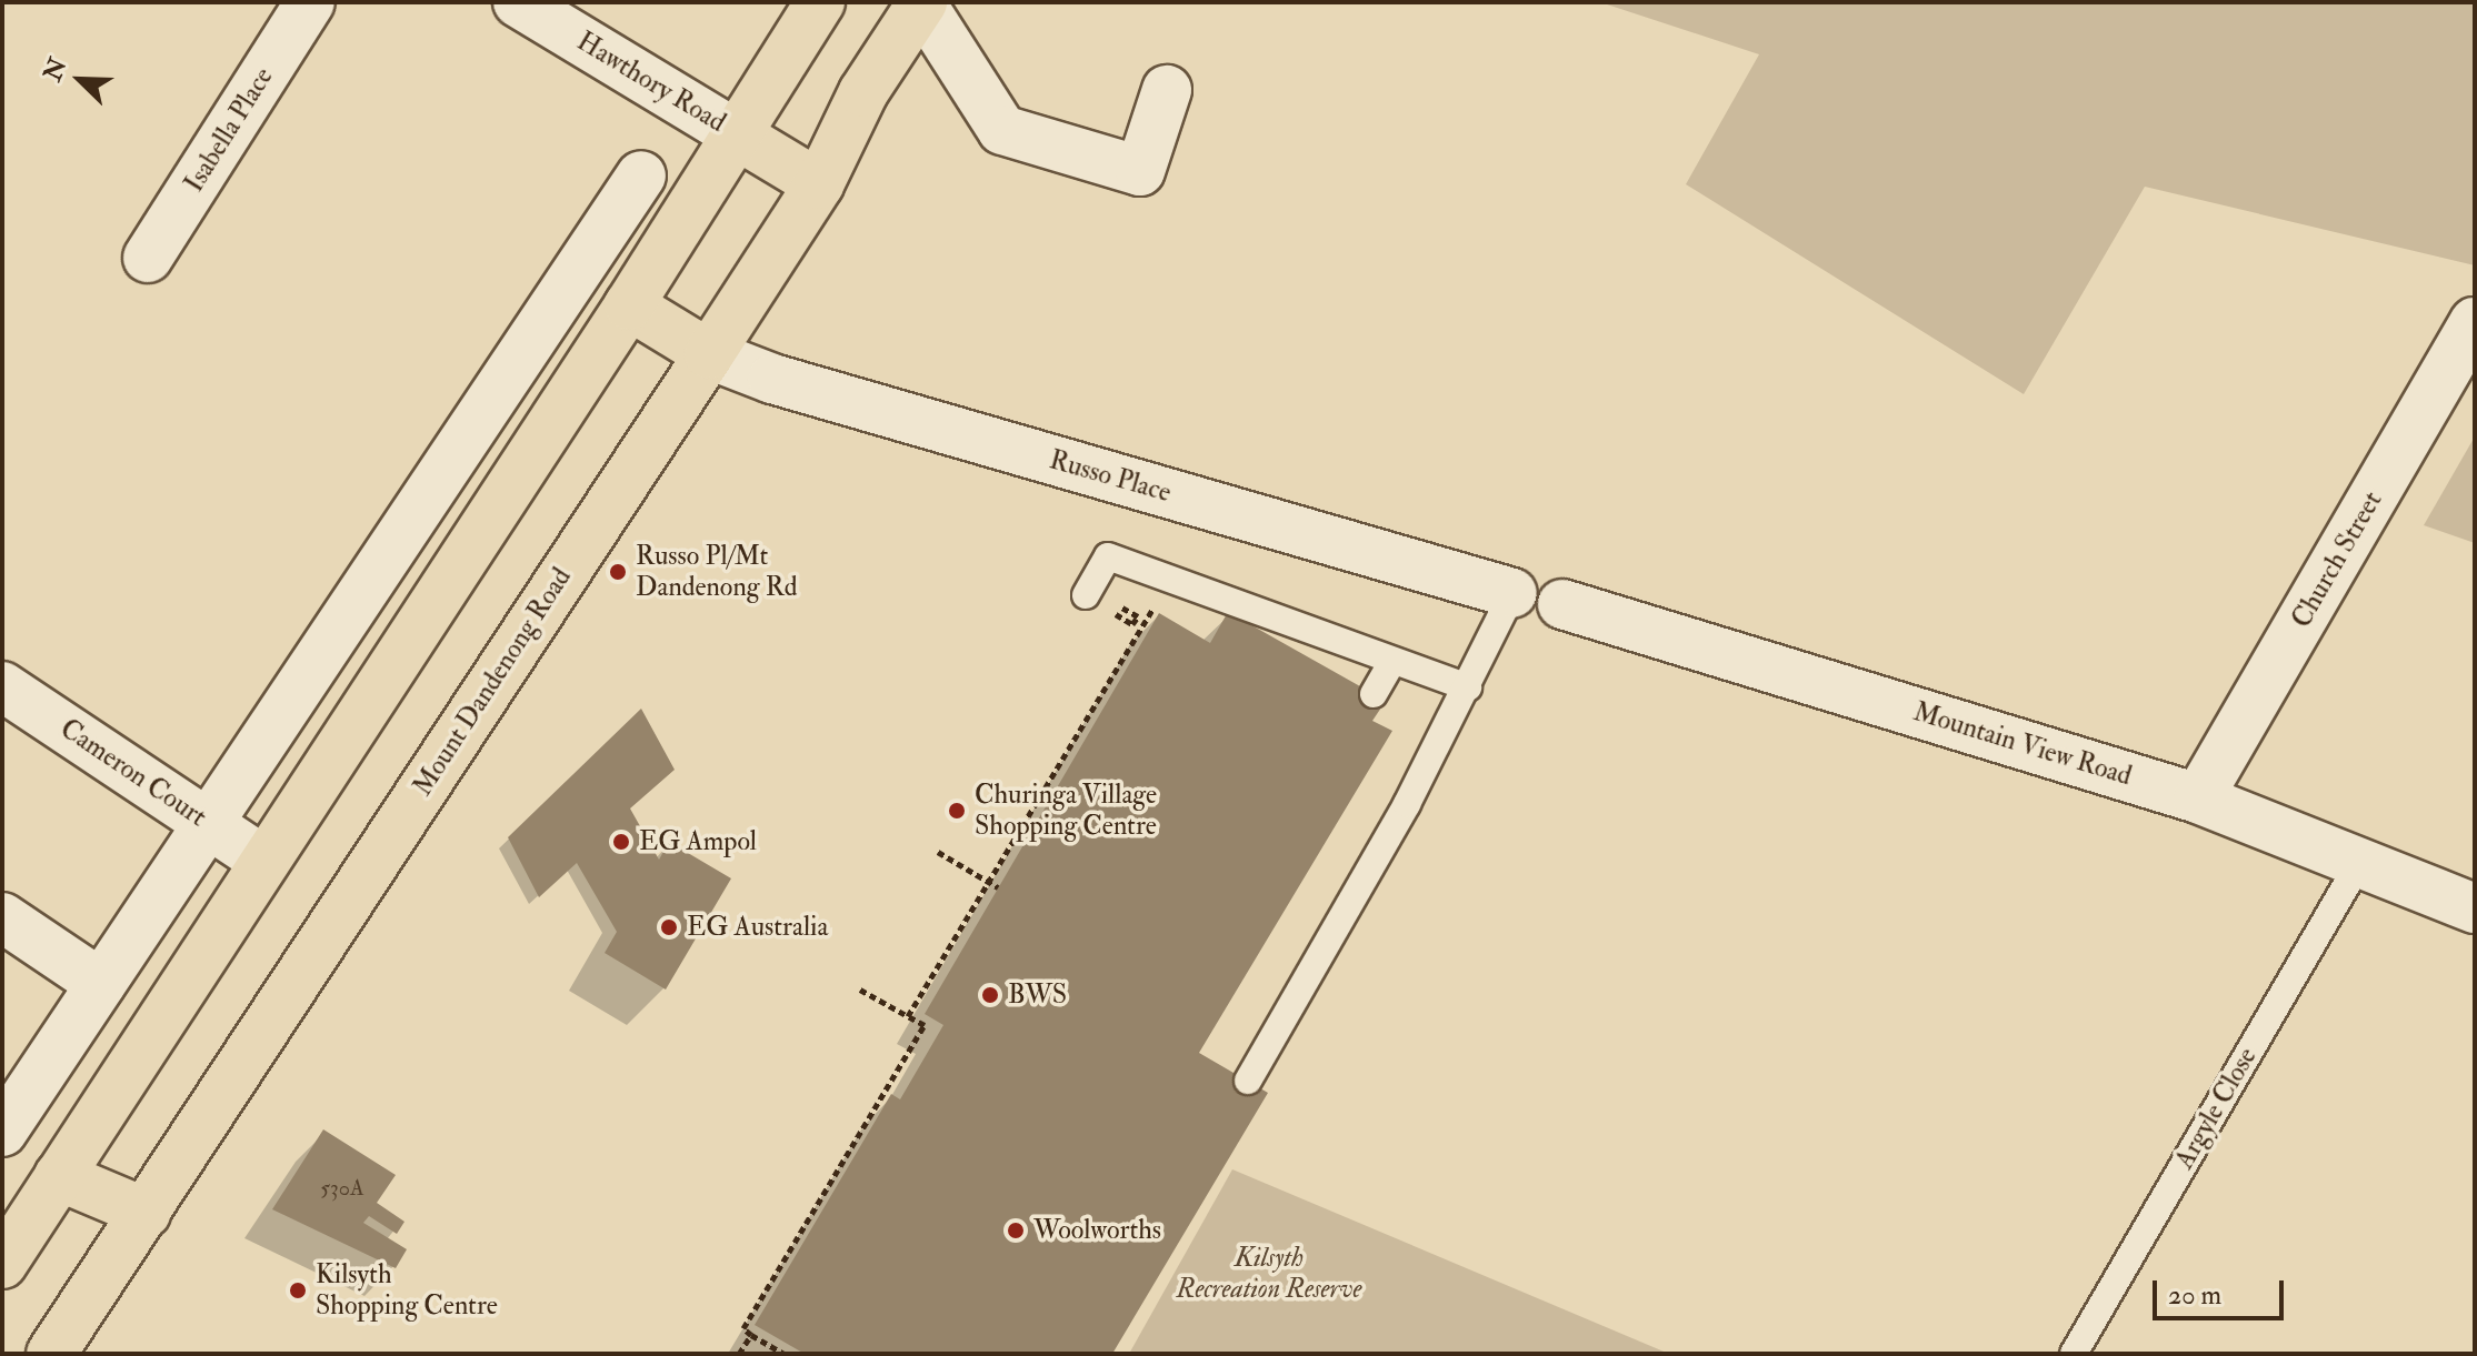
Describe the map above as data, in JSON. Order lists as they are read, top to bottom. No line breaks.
{"streets":{"main road":["Mount Dandenong Road"],"street":["Hawthory Road","Isabella Place","Russo Place","Church Street","Mountain View Road","Cameron Court"],"lane":["Argyle Close"]},"crossings":[["Russo Place","Mount Dandenong Road"],["Church Street","Mountain View Road"],["Mountain View Road","Argyle Close"]],"parks":["Kilsyth Recreation Reserve"],"places":["Russo Pl/Mt Dandenong Rd","Churinga Village Shopping Centre","EG Ampol","EG Australia","BWS","Woolworths","Kilsyth Shopping Centre"],"house_numbers":["530A"],"scale_bar":"20 m","north":"top left"}
